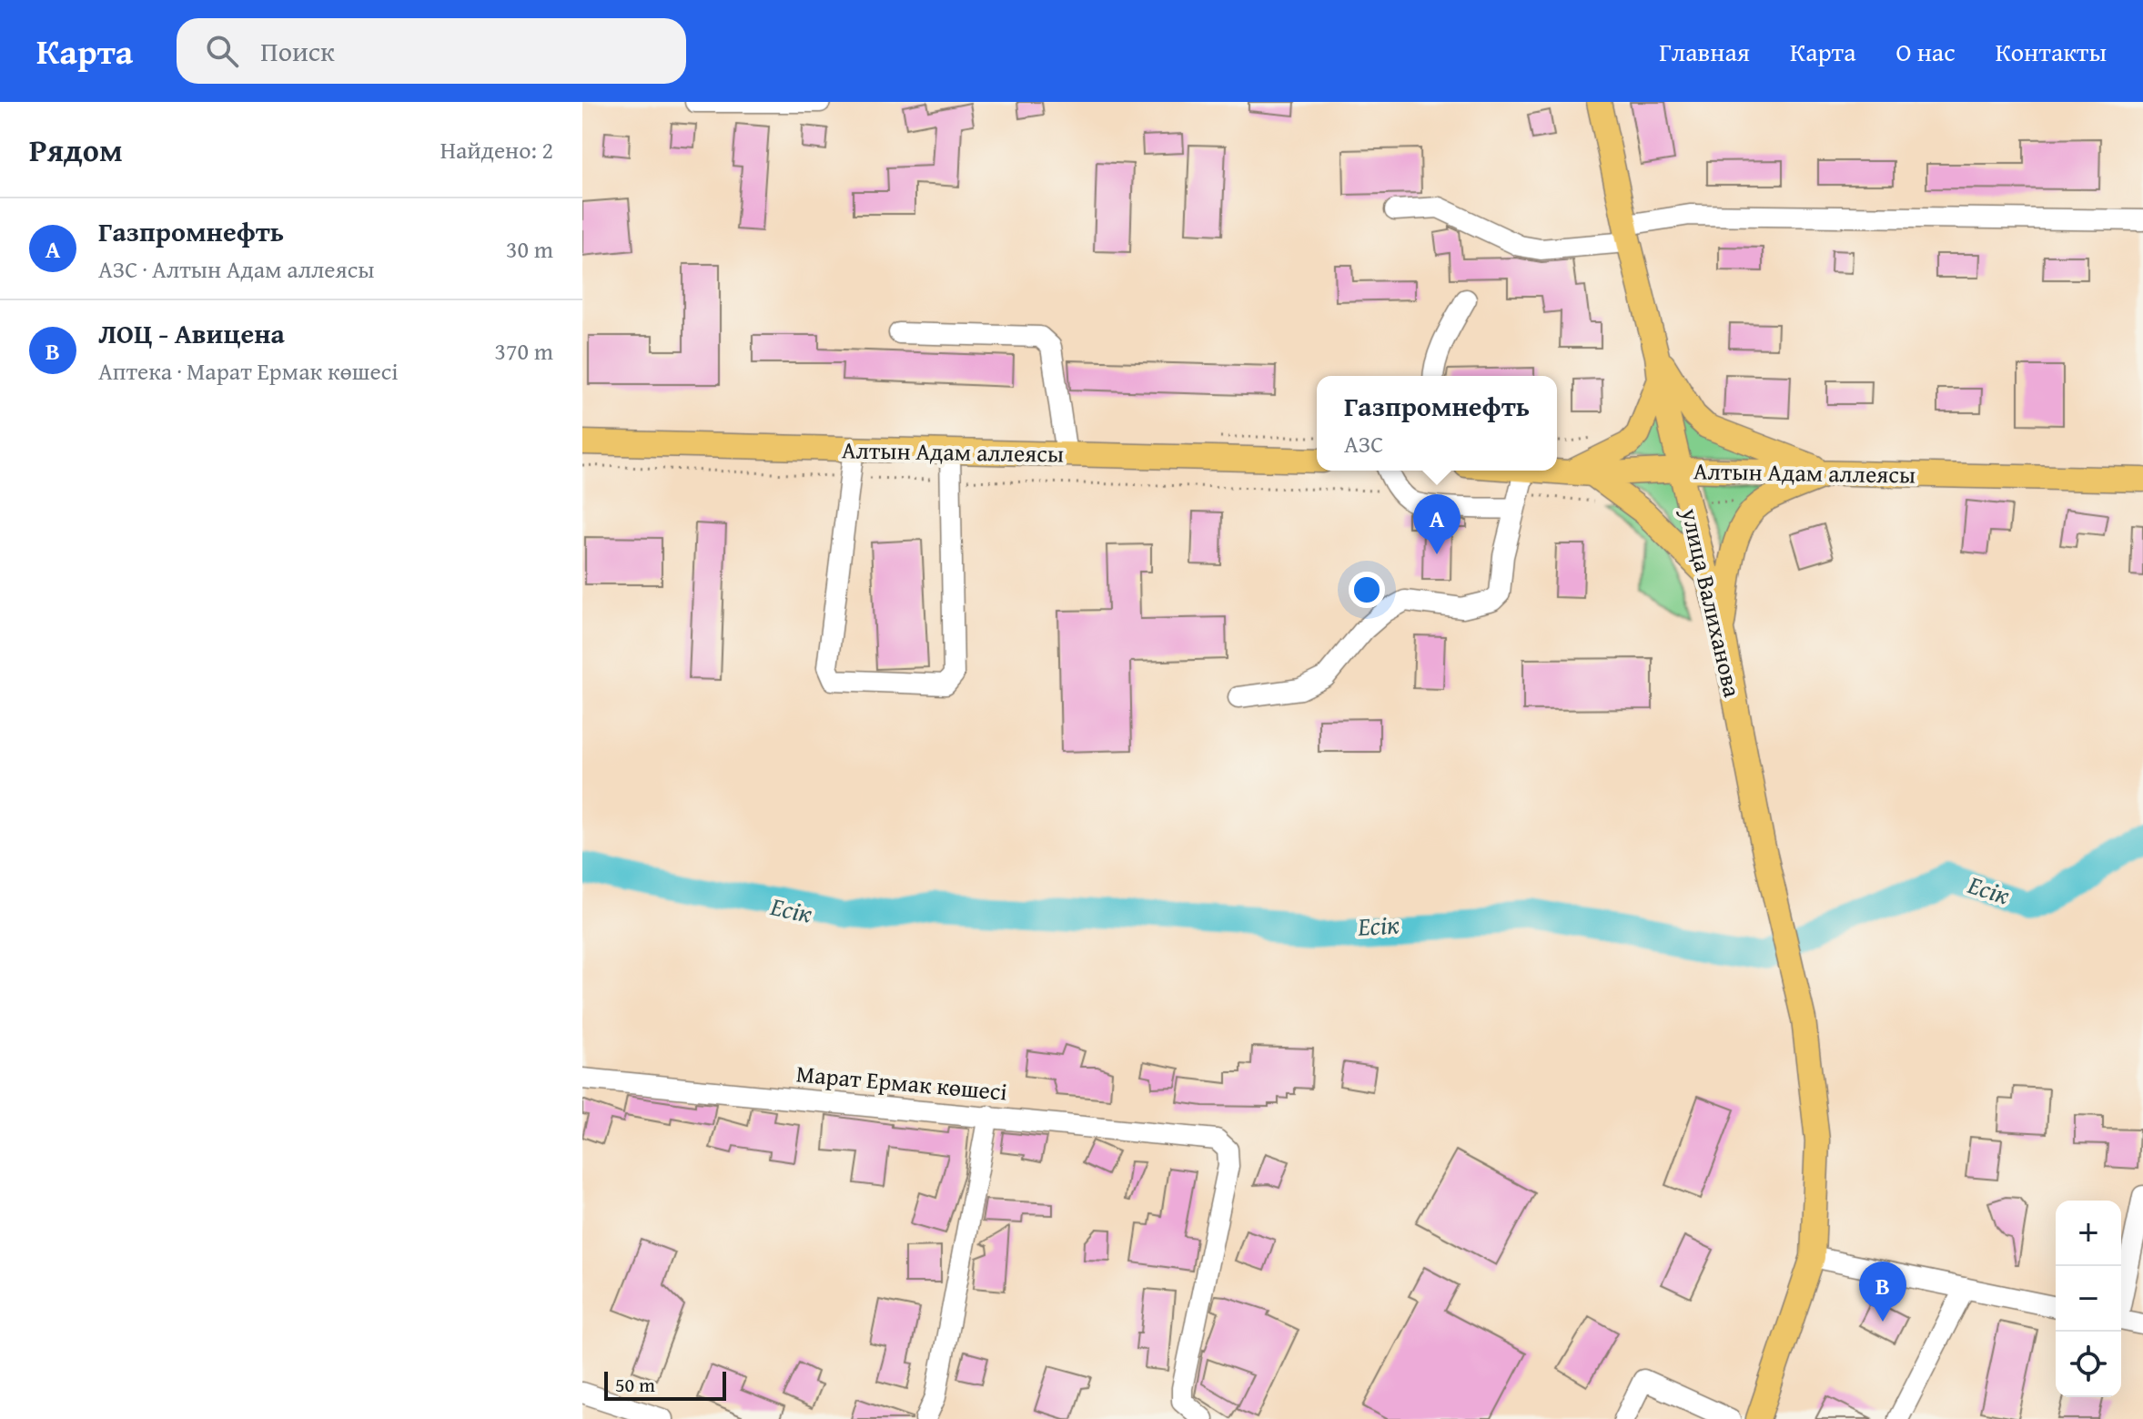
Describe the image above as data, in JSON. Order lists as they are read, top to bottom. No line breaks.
{"streets":{"main road":["Алтын Адам аллеясы","улица Валиханова"],"street":["Марат Ермак көшесі"]},"crossings":[["Алтын Адам аллеясы","улица Валиханова"]],"water":["Есік"],"scale_bar":"50 m","page":{"header":"Карта","search":"Поиск","nav":["Главная","Карта","О нас","Контакты"],"heading":["Рядом","Найдено: 2"],"list":[{"mark":"A","name":"Газпромнефть","note":"АЗС · Алтын Адам аллеясы","value":"30 m"},{"mark":"B","name":"ЛОЦ - Авицена","note":"Аптека · Марат Ермак көшесі","value":"370 m"}],"popup":["Газпромнефть","АЗС"],"pins":["A","B"],"map_buttons":["+","−"],"scale":"50 m"}}
